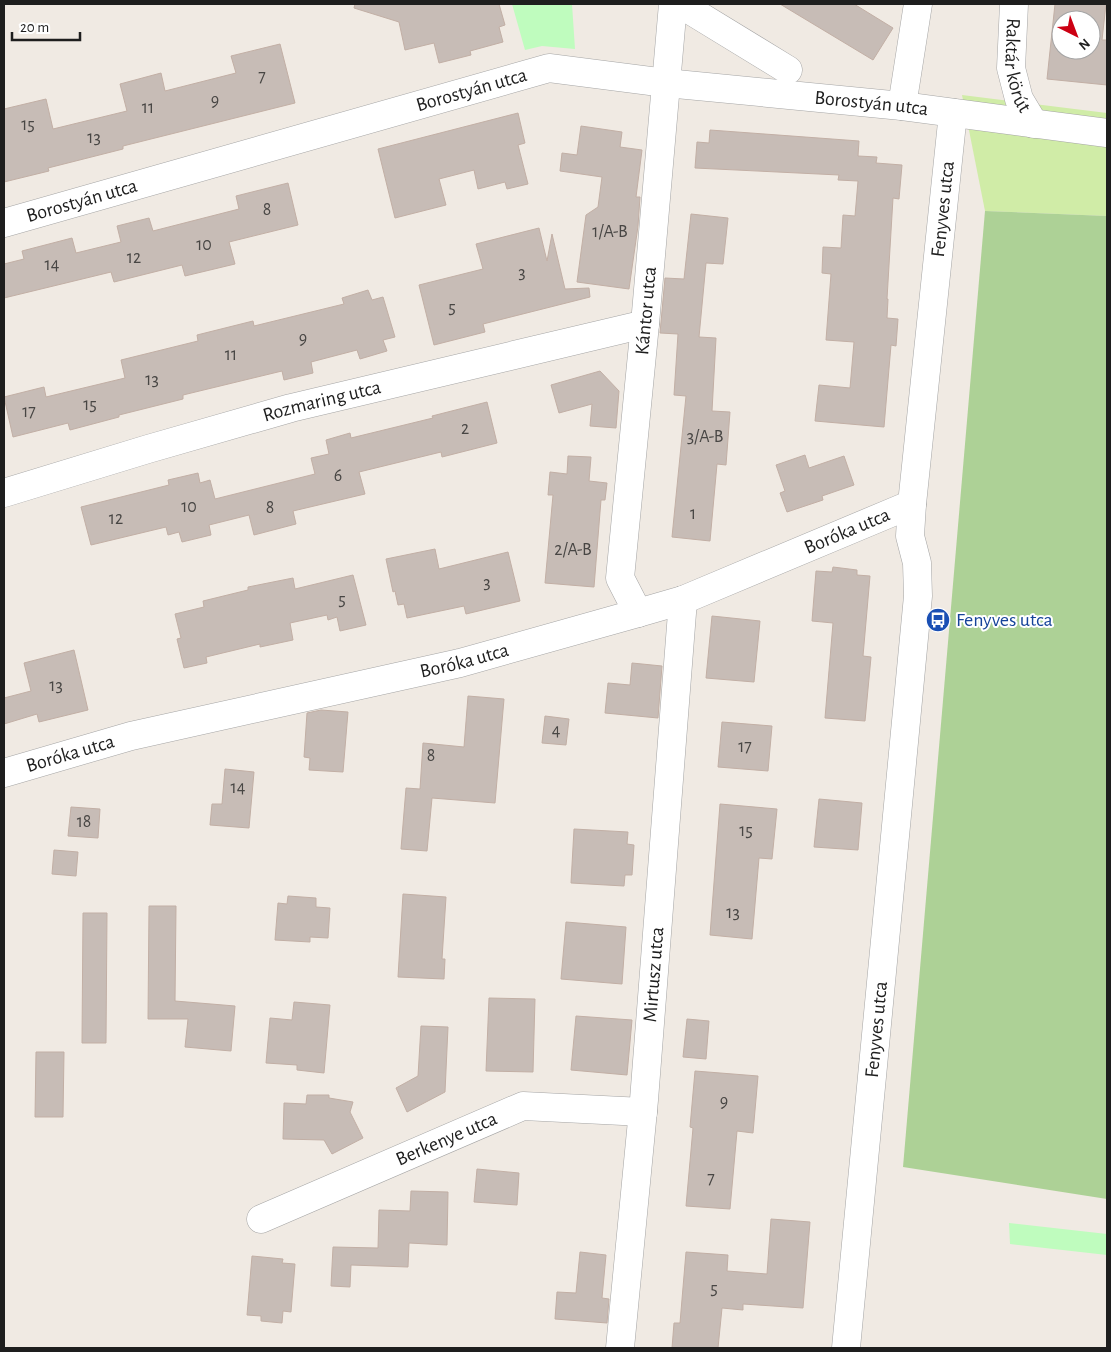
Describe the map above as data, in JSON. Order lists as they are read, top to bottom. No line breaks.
{"streets":{"street":["Raktár körút","Borostyán utca","Fenyves utca","Kántor utca","Rozmaring utca","Boróka utca","Mirtusz utca","Berkenye utca"]},"crossings":[["Raktár körút","Borostyán utca"],["Raktár körút","Fenyves utca"],["Borostyán utca","Fenyves utca"],["Borostyán utca","Kántor utca"],["Fenyves utca","Boróka utca"],["Kántor utca","Rozmaring utca"],["Kántor utca","Boróka utca"],["Boróka utca","Mirtusz utca"],["Mirtusz utca","Berkenye utca"]],"places":{"bus stop":["Fenyves utca"]},"house_numbers":["7","9","11","15","13","8","1/A-B","10","12","14","3","5","9","11","13","15","17","2","3/A-B","6","10","8","1","12","2/A-B","3","5","13","4","17","8","14","18","15","13","9","7","5"],"scale_bar":"20 m","north":"bottom right"}
